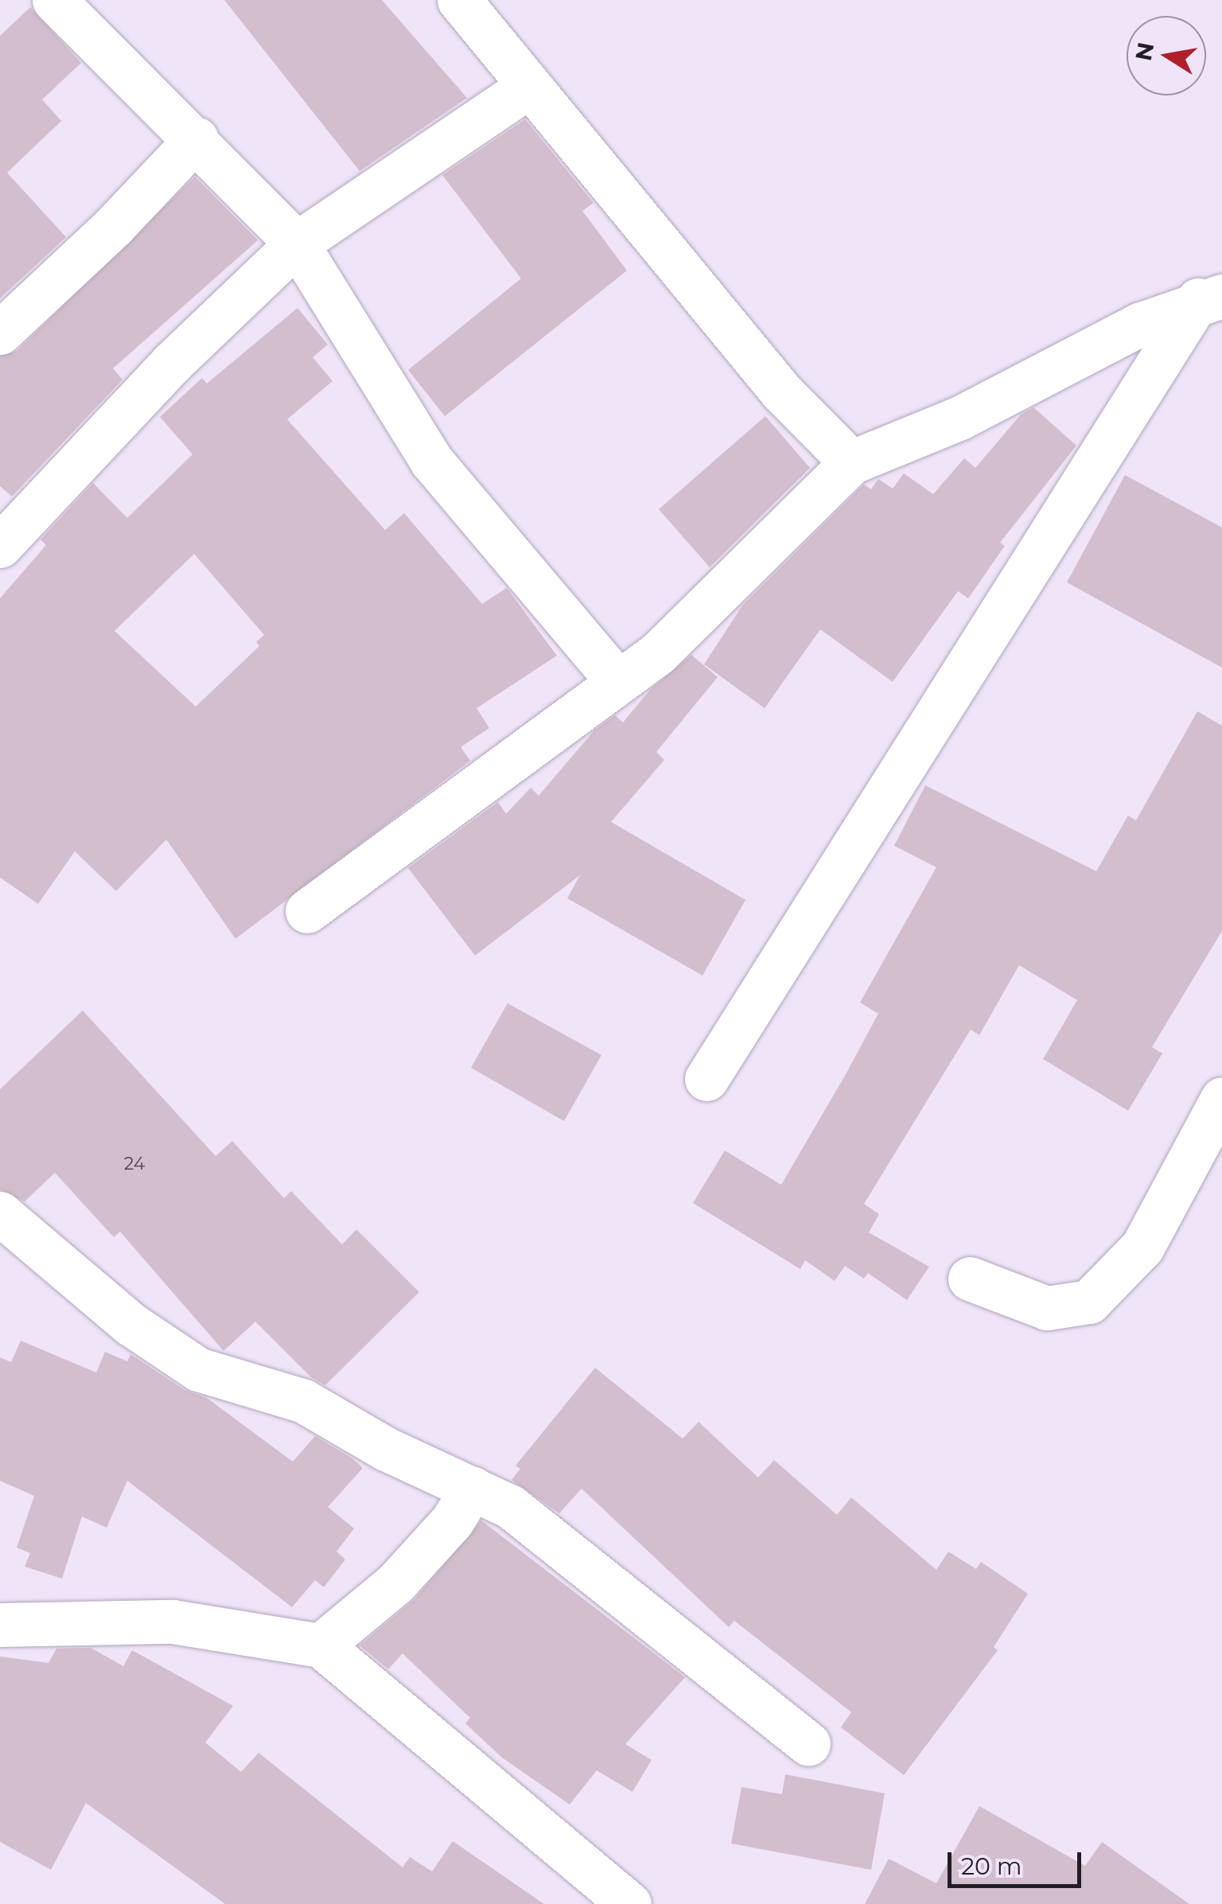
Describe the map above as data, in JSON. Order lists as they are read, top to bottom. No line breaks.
{"house_numbers":["24"],"scale_bar":"20 m","north":"left"}
